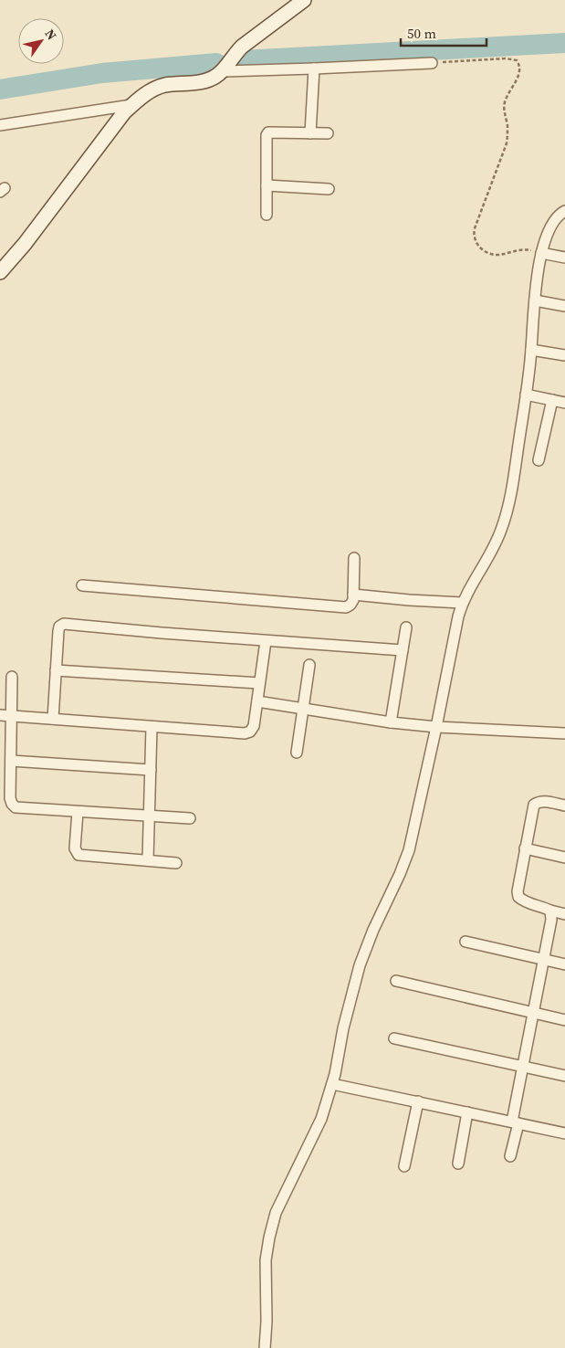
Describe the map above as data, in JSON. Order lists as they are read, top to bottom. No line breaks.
{"scale_bar":"50 m","north":"top right"}
